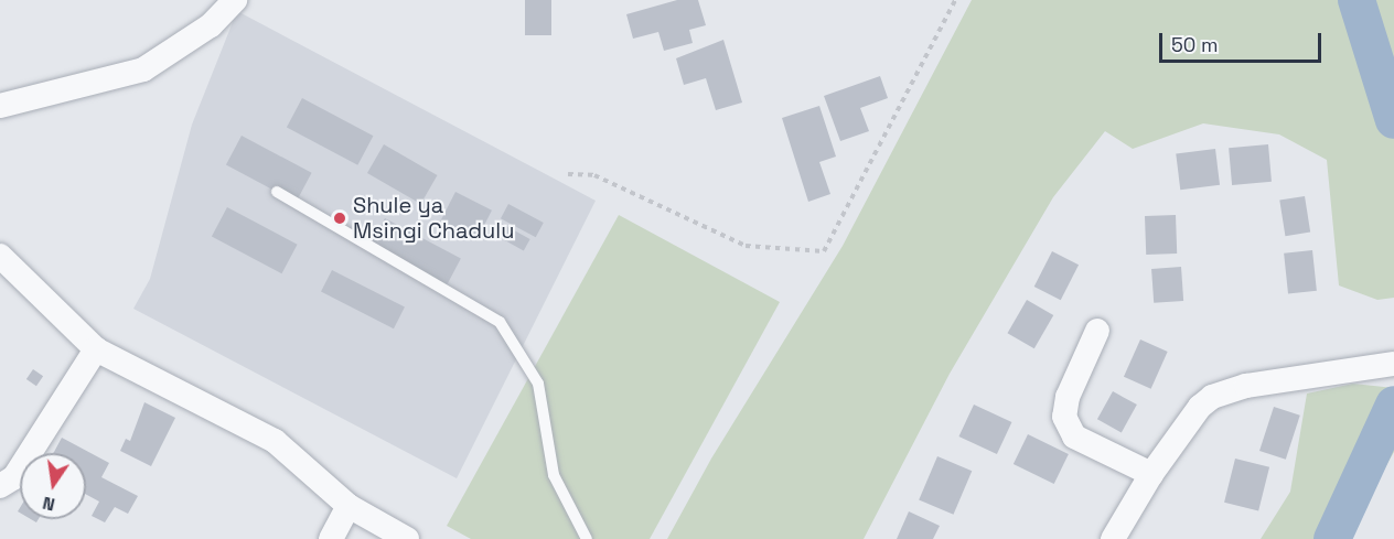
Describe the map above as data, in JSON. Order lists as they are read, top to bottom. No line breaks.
{"places":["Shule ya Msingi Chadulu"],"scale_bar":"50 m","north":"bottom"}
